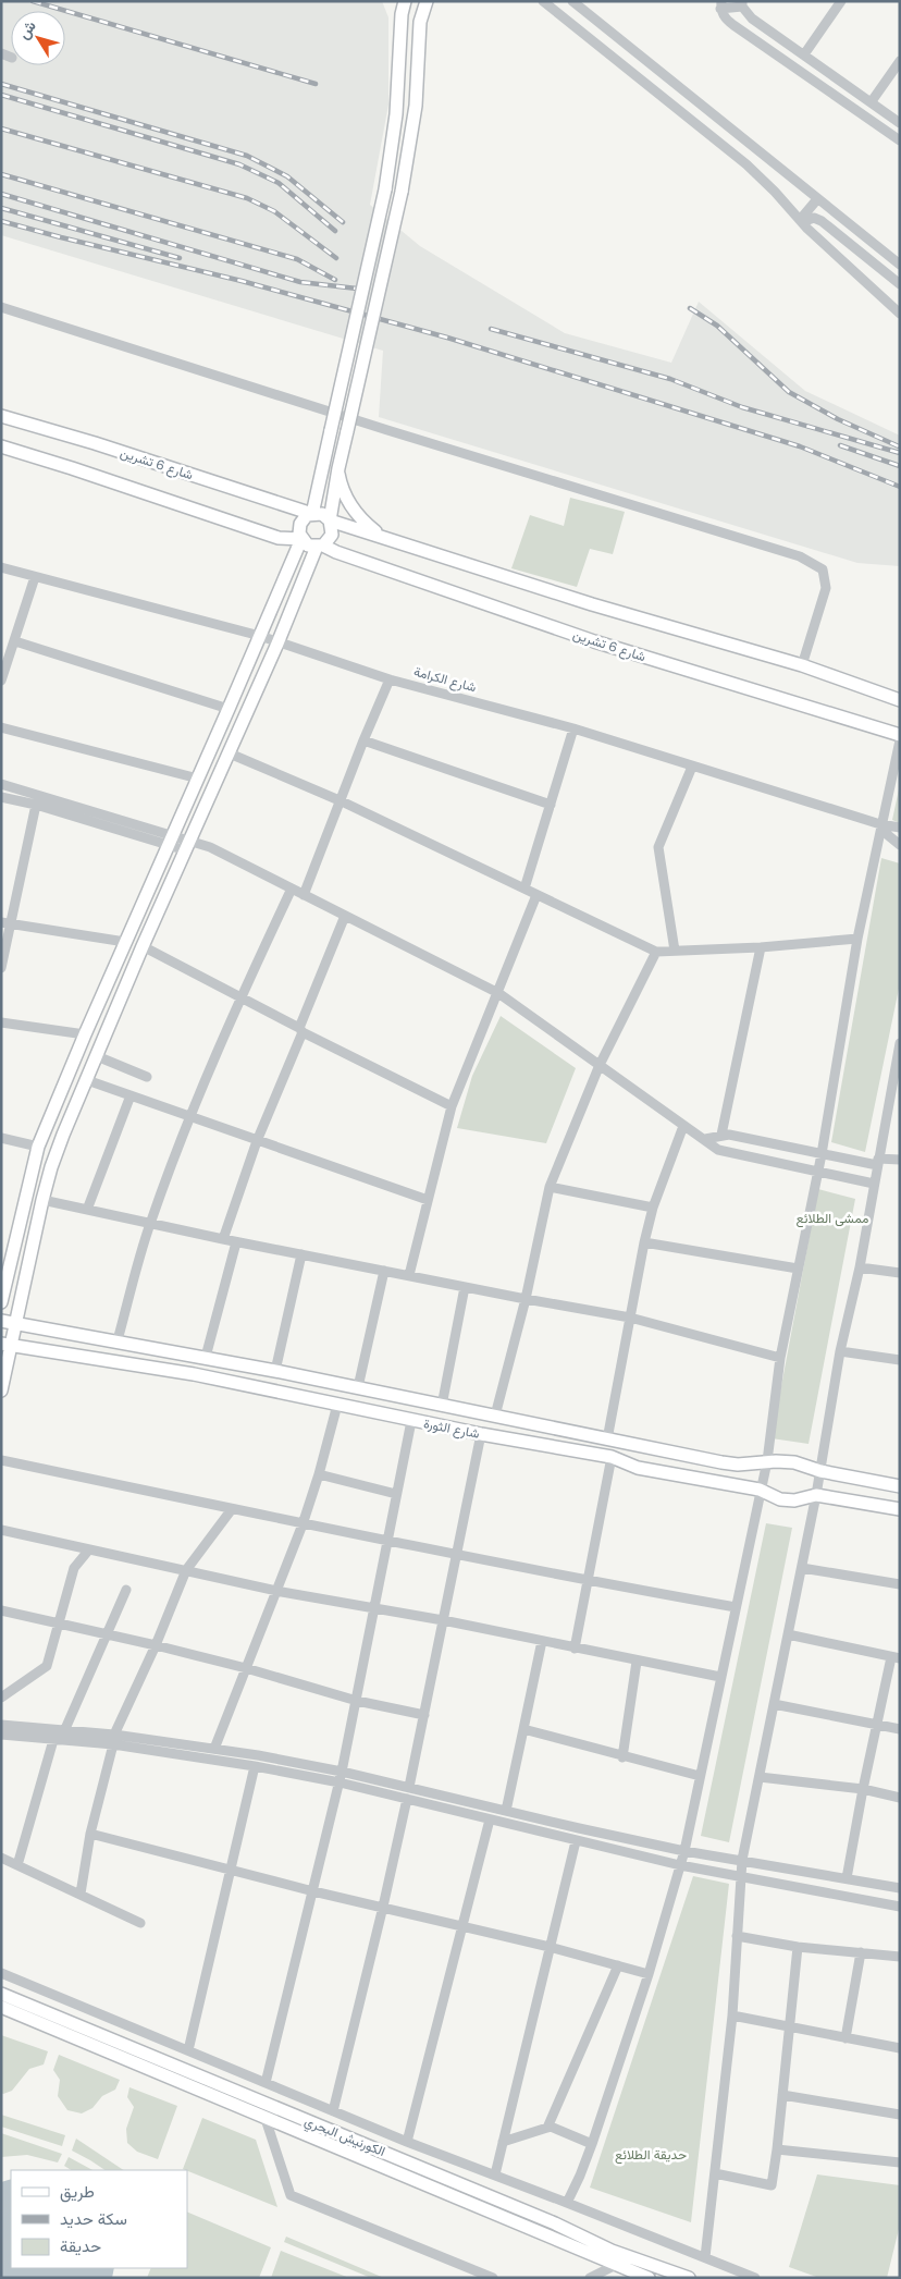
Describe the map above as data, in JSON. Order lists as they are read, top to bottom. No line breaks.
{"streets":{"main road":["شارع 6 تشرين","شارع الثورة","الكورنيش البحري"],"street":["شارع الكرامة"]},"parks":["ممشى الطلائع","حديقة الطلائع"],"legend":["طريق","سكة حديد","حديقة"],"north":"top left"}
